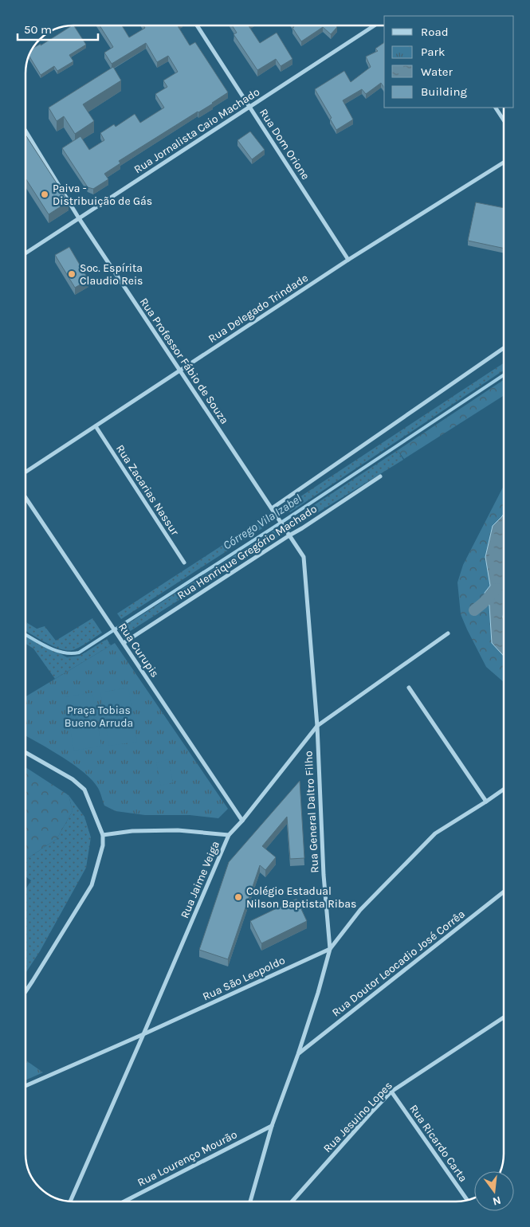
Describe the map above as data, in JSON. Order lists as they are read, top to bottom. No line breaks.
{"streets":{"street":["Rua Jornalista Caio Machado","Rua Dom Orione","Rua Delegado Trindade","Rua Professor Fábio de Souza","Rua Zacarias Nassur","Rua Henrique Gregório Machado","Rua Curupis","Rua General Daltro Filho","Rua Jaime Veiga","Rua Doutor Leocadio José Corrêa","Rua São Leopoldo","Rua Jesuino Lopes","Rua Ricardo Carta","Rua Lourenço Mourão"]},"crossings":[["Rua Jornalista Caio Machado","Rua Dom Orione"],["Rua Jornalista Caio Machado","Rua Professor Fábio de Souza"],["Rua Dom Orione","Rua Delegado Trindade"],["Rua Delegado Trindade","Rua Professor Fábio de Souza"],["Rua Delegado Trindade","Rua Zacarias Nassur"],["Rua Professor Fábio de Souza","Rua Henrique Gregório Machado"],["Rua Professor Fábio de Souza","Rua General Daltro Filho"],["Rua Henrique Gregório Machado","Rua Curupis"],["Rua Henrique Gregório Machado","Rua General Daltro Filho"],["Rua Curupis","Rua Jaime Veiga"],["Rua General Daltro Filho","Rua Jaime Veiga"],["Rua General Daltro Filho","Rua Doutor Leocadio José Corrêa"],["Rua General Daltro Filho","Rua São Leopoldo"],["Rua General Daltro Filho","Rua Lourenço Mourão"],["Rua Jaime Veiga","Rua São Leopoldo"],["Rua Jesuino Lopes","Rua Ricardo Carta"]],"water":["Córrego Vila Izabel"],"parks":["Praça Tobias Bueno Arruda"],"places":["Paiva - Distribuição de Gás","Soc. Espírita Claudio Reis","Colégio Estadual Nilson Baptista Ribas"],"legend":["Road","Park","Water","Building"],"scale_bar":"50 m","north":"bottom"}
